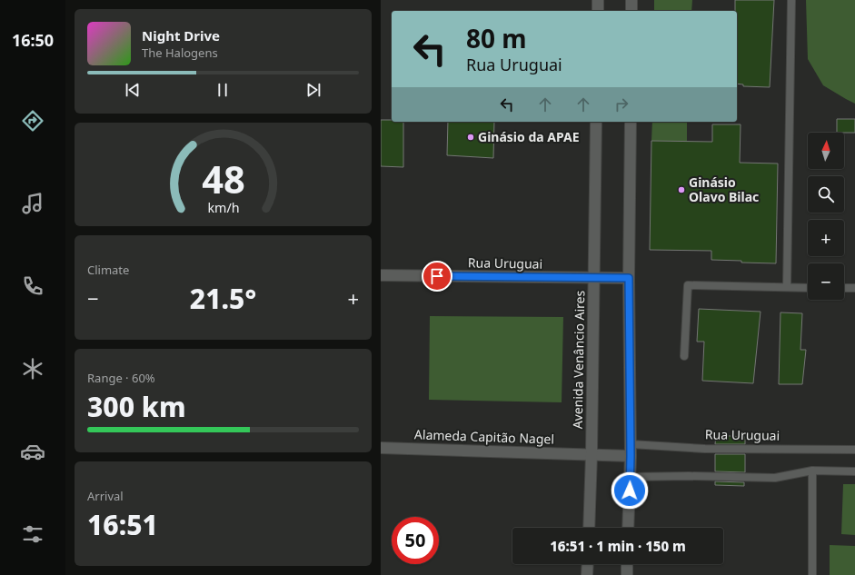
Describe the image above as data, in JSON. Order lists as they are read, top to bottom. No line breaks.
{"streets":{"main road":["Rua Uruguai","Avenida Venâncio Aires","Alameda Capitão Nagel"]},"crossings":[["Rua Uruguai","Avenida Venâncio Aires"],["Avenida Venâncio Aires","Alameda Capitão Nagel"]],"places":["Ginásio da APAE","Ginásio Olavo Bilac"],"north":"top","page":{"tabs":"16:50","turn":["80 m","Rua Uruguai"],"song":["Night Drive","The Halogens"],"map_buttons":["+","−"],"tile":["Climate",["Range · 60%","300 km"],["Arrival","16:51"]],"heat":["−","21.5°","+"],"limit":"50","trip":"16:51 · 1 min · 150 m","gauge":["48","km/h"]}}
